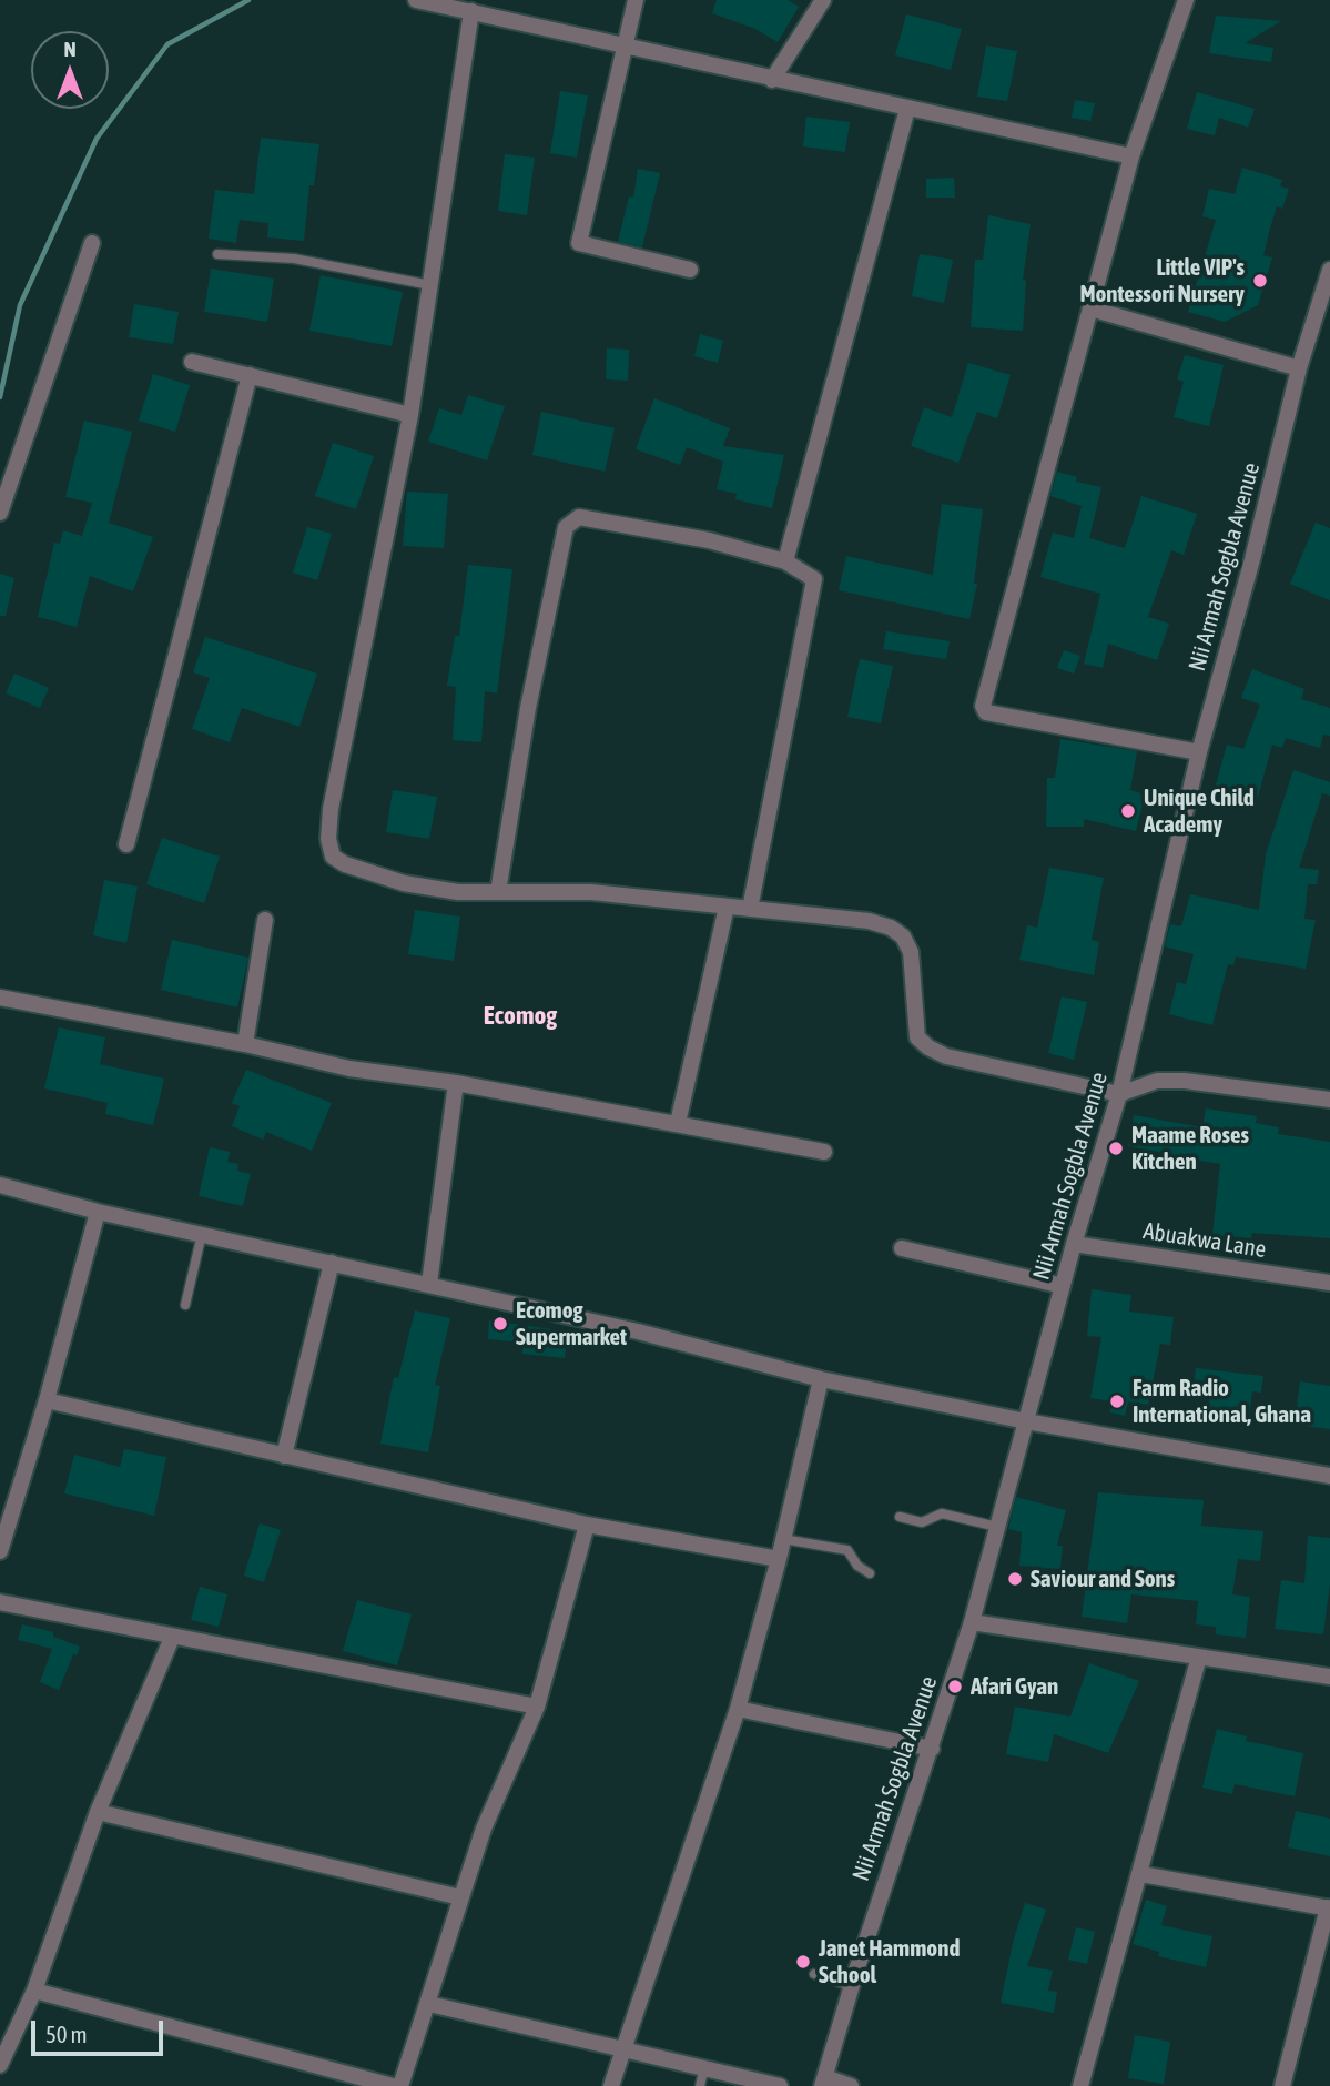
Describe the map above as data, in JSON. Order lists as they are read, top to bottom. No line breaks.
{"streets":{"street":["Nii Armah Sogbla Avenue","Abuakwa Lane"]},"crossings":[["Nii Armah Sogbla Avenue","Abuakwa Lane"]],"districts":["Ecomog"],"places":["Little VIP's Montessori Nursery","Unique Child Academy","Maame Roses Kitchen","Ecomog Supermarket","Farm Radio International, Ghana","Saviour and Sons","Afari Gyan","Janet Hammond School"],"scale_bar":"50 m","north":"top"}
